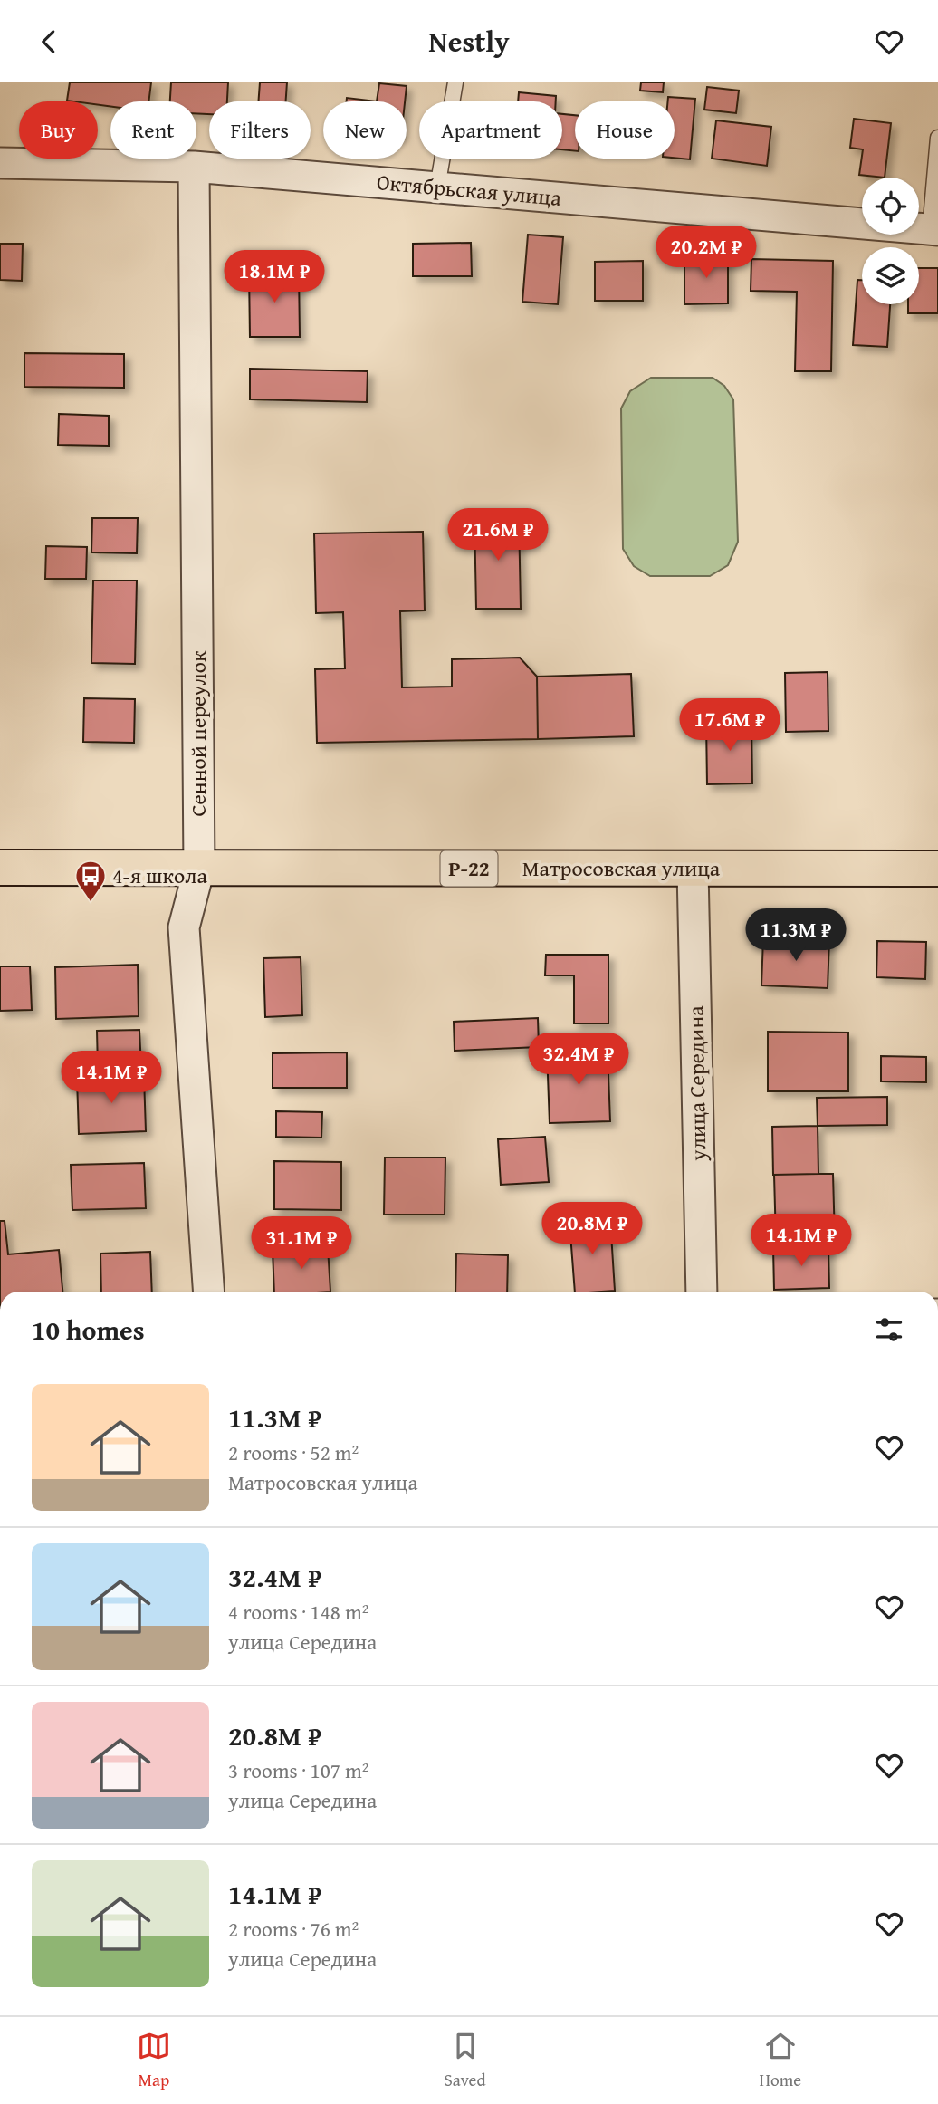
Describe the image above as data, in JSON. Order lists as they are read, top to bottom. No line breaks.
{"streets":{"highway":["Р-22","Матросовская улица"],"street":["Октябрьская улица","Сенной переулок","улица Середина"]},"crossings":[["Октябрьская улица","Сенной переулок"],["Сенной переулок","Матросовская улица"],["Матросовская улица","улица Середина"]],"places":{"bus stop":["4-я школа"]},"page":{"header":"Nestly","chip":["Buy","Rent","Filters","New","Apartment","House"],"price":["20.2M ₽","18.1M ₽","21.6M ₽","17.6M ₽","11.3M ₽","32.4M ₽","14.1M ₽","20.8M ₽","14.1M ₽","31.1M ₽"],"heading":"10 homes","list":[{"name":"11.3M ₽","note":"2 rooms · 52 m² · Матросовская улица"},{"name":"32.4M ₽","note":"4 rooms · 148 m² · улица Середина"},{"name":"20.8M ₽","note":"3 rooms · 107 m² · улица Середина"},{"name":"14.1M ₽","note":"2 rooms · 76 m² · улица Середина"}],"tabs":["Map","Saved","Home"]}}
